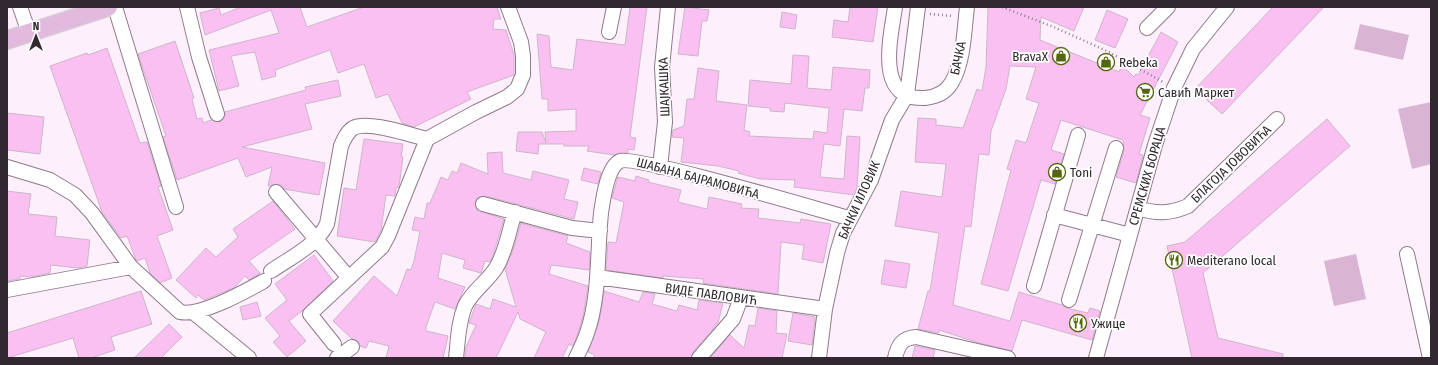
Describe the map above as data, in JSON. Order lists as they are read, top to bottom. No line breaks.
{"streets":{"street":["БАЧКА","ШАЈКАШКА","БЛАГОЈА ЈОВОВИЋА","СРЕМСКИХ БОРАЦА","ШАБАНА БАЈРАМОВИЋА","БАЧКИ ИЛОВИК","ВИДЕ ПАВЛОВИЋ"]},"crossings":[["БАЧКА","БАЧКИ ИЛОВИК"],["ШАЈКАШКА","ШАБАНА БАЈРАМОВИЋА"],["БЛАГОЈА ЈОВОВИЋА","СРЕМСКИХ БОРАЦА"],["ШАБАНА БАЈРАМОВИЋА","БАЧКИ ИЛОВИК"],["ШАБАНА БАЈРАМОВИЋА","ВИДЕ ПАВЛОВИЋ"],["БАЧКИ ИЛОВИК","ВИДЕ ПАВЛОВИЋ"]],"places":{"shop":["BravaX","Rebeka","Toni"],"supermarket":["Савић Маркет"],"restaurant":["Mediterano local","Ужице"]},"north":"top"}
